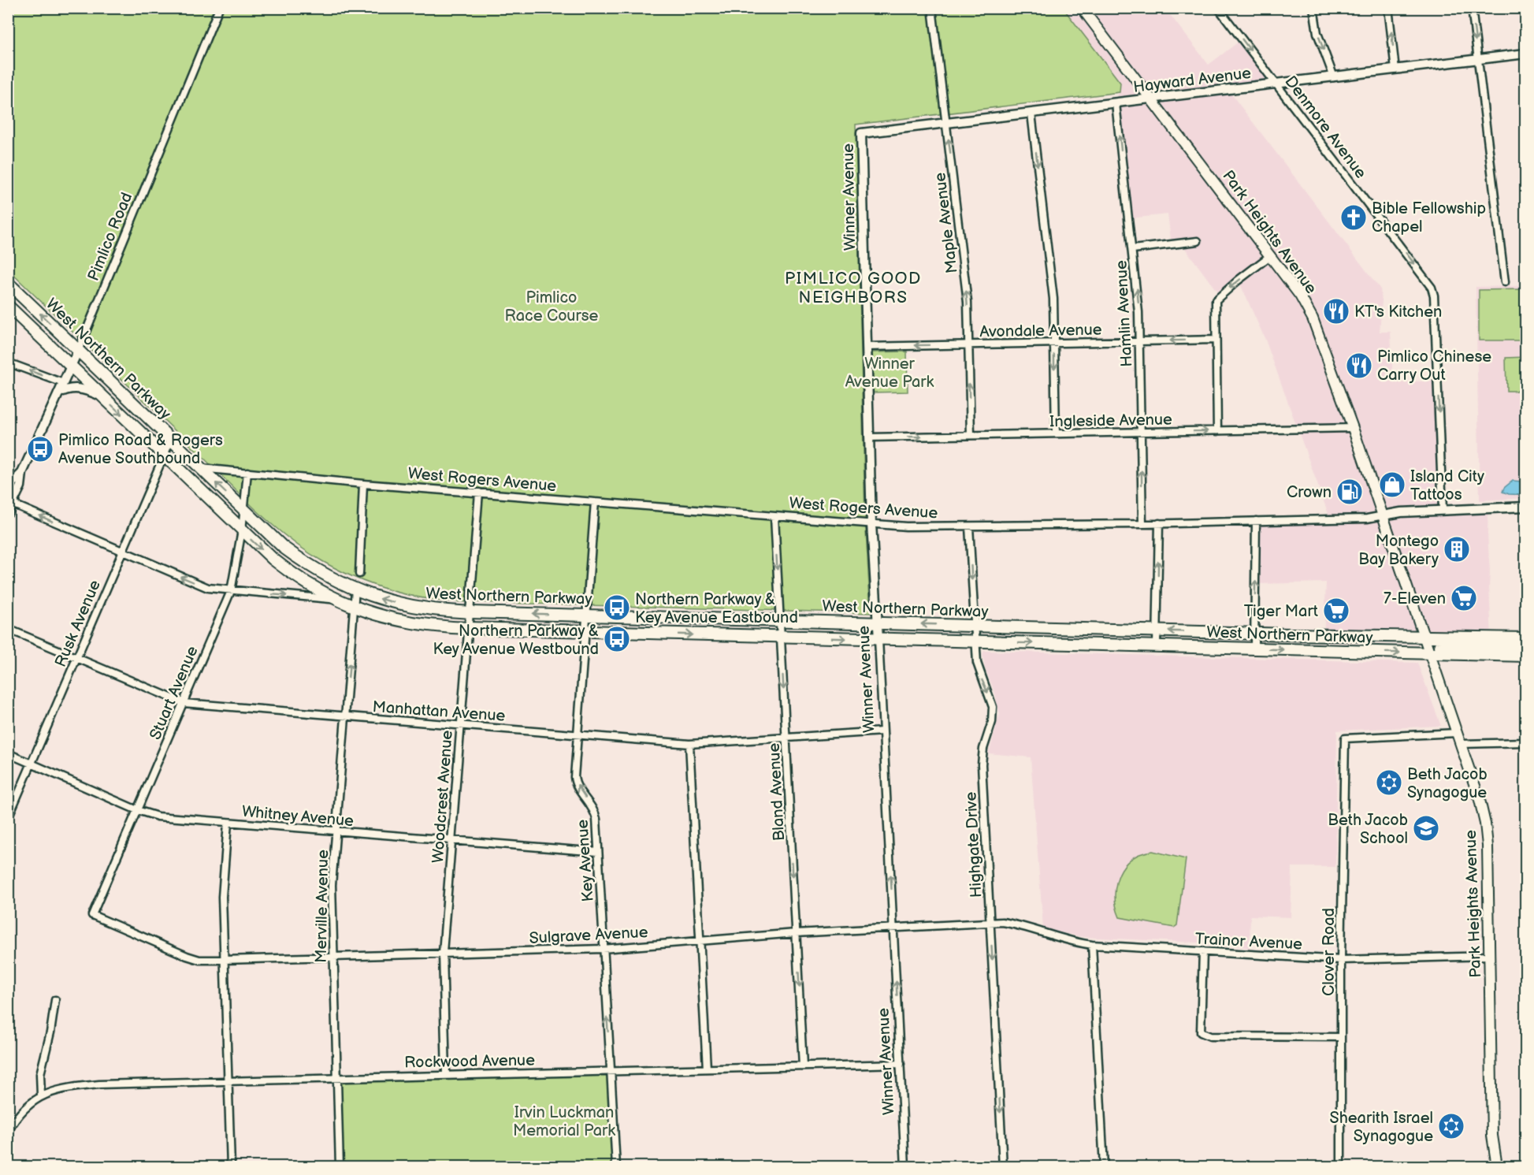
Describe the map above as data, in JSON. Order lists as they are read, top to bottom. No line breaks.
{"streets":{"main road":["Park Heights Avenue","West Northern Parkway"],"street":["Hayward Avenue","Denmore Avenue","Winner Avenue","Maple Avenue","Pimlico Road","Hamlin Avenue","Avondale Avenue","Ingleside Avenue","West Rogers Avenue","Rusk Avenue","Stuart Avenue","Manhattan Avenue","Bland Avenue","Woodcrest Avenue","Whitney Avenue","Highgate Drive","Key Avenue","Merville Avenue","Sulgrave Avenue","Trainor Avenue","Clover Road","Rockwood Avenue"]},"crossings":[["Hayward Avenue","Denmore Avenue"],["Hayward Avenue","Winner Avenue"],["Hayward Avenue","Maple Avenue"],["Hayward Avenue","Park Heights Avenue"],["Hayward Avenue","Hamlin Avenue"],["Denmore Avenue","West Rogers Avenue"],["Winner Avenue","Avondale Avenue"],["Winner Avenue","West Northern Parkway"],["Winner Avenue","Ingleside Avenue"],["Winner Avenue","West Rogers Avenue"],["Winner Avenue","Manhattan Avenue"],["Winner Avenue","Sulgrave Avenue"],["Winner Avenue","Rockwood Avenue"],["Maple Avenue","Avondale Avenue"],["Maple Avenue","Ingleside Avenue"],["Park Heights Avenue","West Northern Parkway"],["Park Heights Avenue","Ingleside Avenue"],["Park Heights Avenue","West Rogers Avenue"],["Park Heights Avenue","Trainor Avenue"],["Park Heights Avenue","Clover Road"],["Pimlico Road","West Northern Parkway"],["Hamlin Avenue","Avondale Avenue"],["Hamlin Avenue","Ingleside Avenue"],["Hamlin Avenue","West Rogers Avenue"],["West Northern Parkway","West Rogers Avenue"],["West Northern Parkway","Rusk Avenue"],["West Northern Parkway","Stuart Avenue"],["West Northern Parkway","Bland Avenue"],["West Northern Parkway","Woodcrest Avenue"],["West Northern Parkway","Highgate Drive"],["West Northern Parkway","Key Avenue"],["West Northern Parkway","Merville Avenue"],["West Rogers Avenue","Stuart Avenue"],["West Rogers Avenue","Bland Avenue"],["West Rogers Avenue","Woodcrest Avenue"],["West Rogers Avenue","Highgate Drive"],["West Rogers Avenue","Key Avenue"],["Rusk Avenue","Manhattan Avenue"],["Rusk Avenue","Whitney Avenue"],["Stuart Avenue","Manhattan Avenue"],["Stuart Avenue","Whitney Avenue"],["Stuart Avenue","Sulgrave Avenue"],["Manhattan Avenue","Bland Avenue"],["Manhattan Avenue","Woodcrest Avenue"],["Manhattan Avenue","Key Avenue"],["Manhattan Avenue","Merville Avenue"],["Bland Avenue","Sulgrave Avenue"],["Bland Avenue","Rockwood Avenue"],["Woodcrest Avenue","Whitney Avenue"],["Woodcrest Avenue","Sulgrave Avenue"],["Woodcrest Avenue","Rockwood Avenue"],["Whitney Avenue","Key Avenue"],["Whitney Avenue","Merville Avenue"],["Highgate Drive","Sulgrave Avenue"],["Key Avenue","Sulgrave Avenue"],["Key Avenue","Rockwood Avenue"],["Merville Avenue","Sulgrave Avenue"],["Merville Avenue","Rockwood Avenue"],["Sulgrave Avenue","Trainor Avenue"],["Trainor Avenue","Clover Road"]],"one_way":["Denmore Avenue","Maple Avenue","Hamlin Avenue","Avondale Avenue","Ingleside Avenue","Bland Avenue","Highgate Drive","Key Avenue"],"districts":["PIMLICO GOOD NEIGHBORS"],"parks":["Pimlico Race Course","Winner Avenue Park","Irvin Luckman Memorial Park"],"places":{"church":["Bible Fellowship Chapel"],"restaurant":["KT's Kitchen","Pimlico Chinese Carry Out"],"bus stop":["Pimlico Road & Rogers Avenue Southbound","Northern Parkway & Key Avenue Eastbound","Northern Parkway & Key Avenue Westbound"],"shop":["Island City Tattoos"],"fuel station":["Crown"],"building":["Montego Bay Bakery"],"supermarket":["7-Eleven","Tiger Mart"],"synagogue":["Beth Jacob Synagogue","Shearith Israel Synagogue"],"school or university":["Beth Jacob School"]}}
